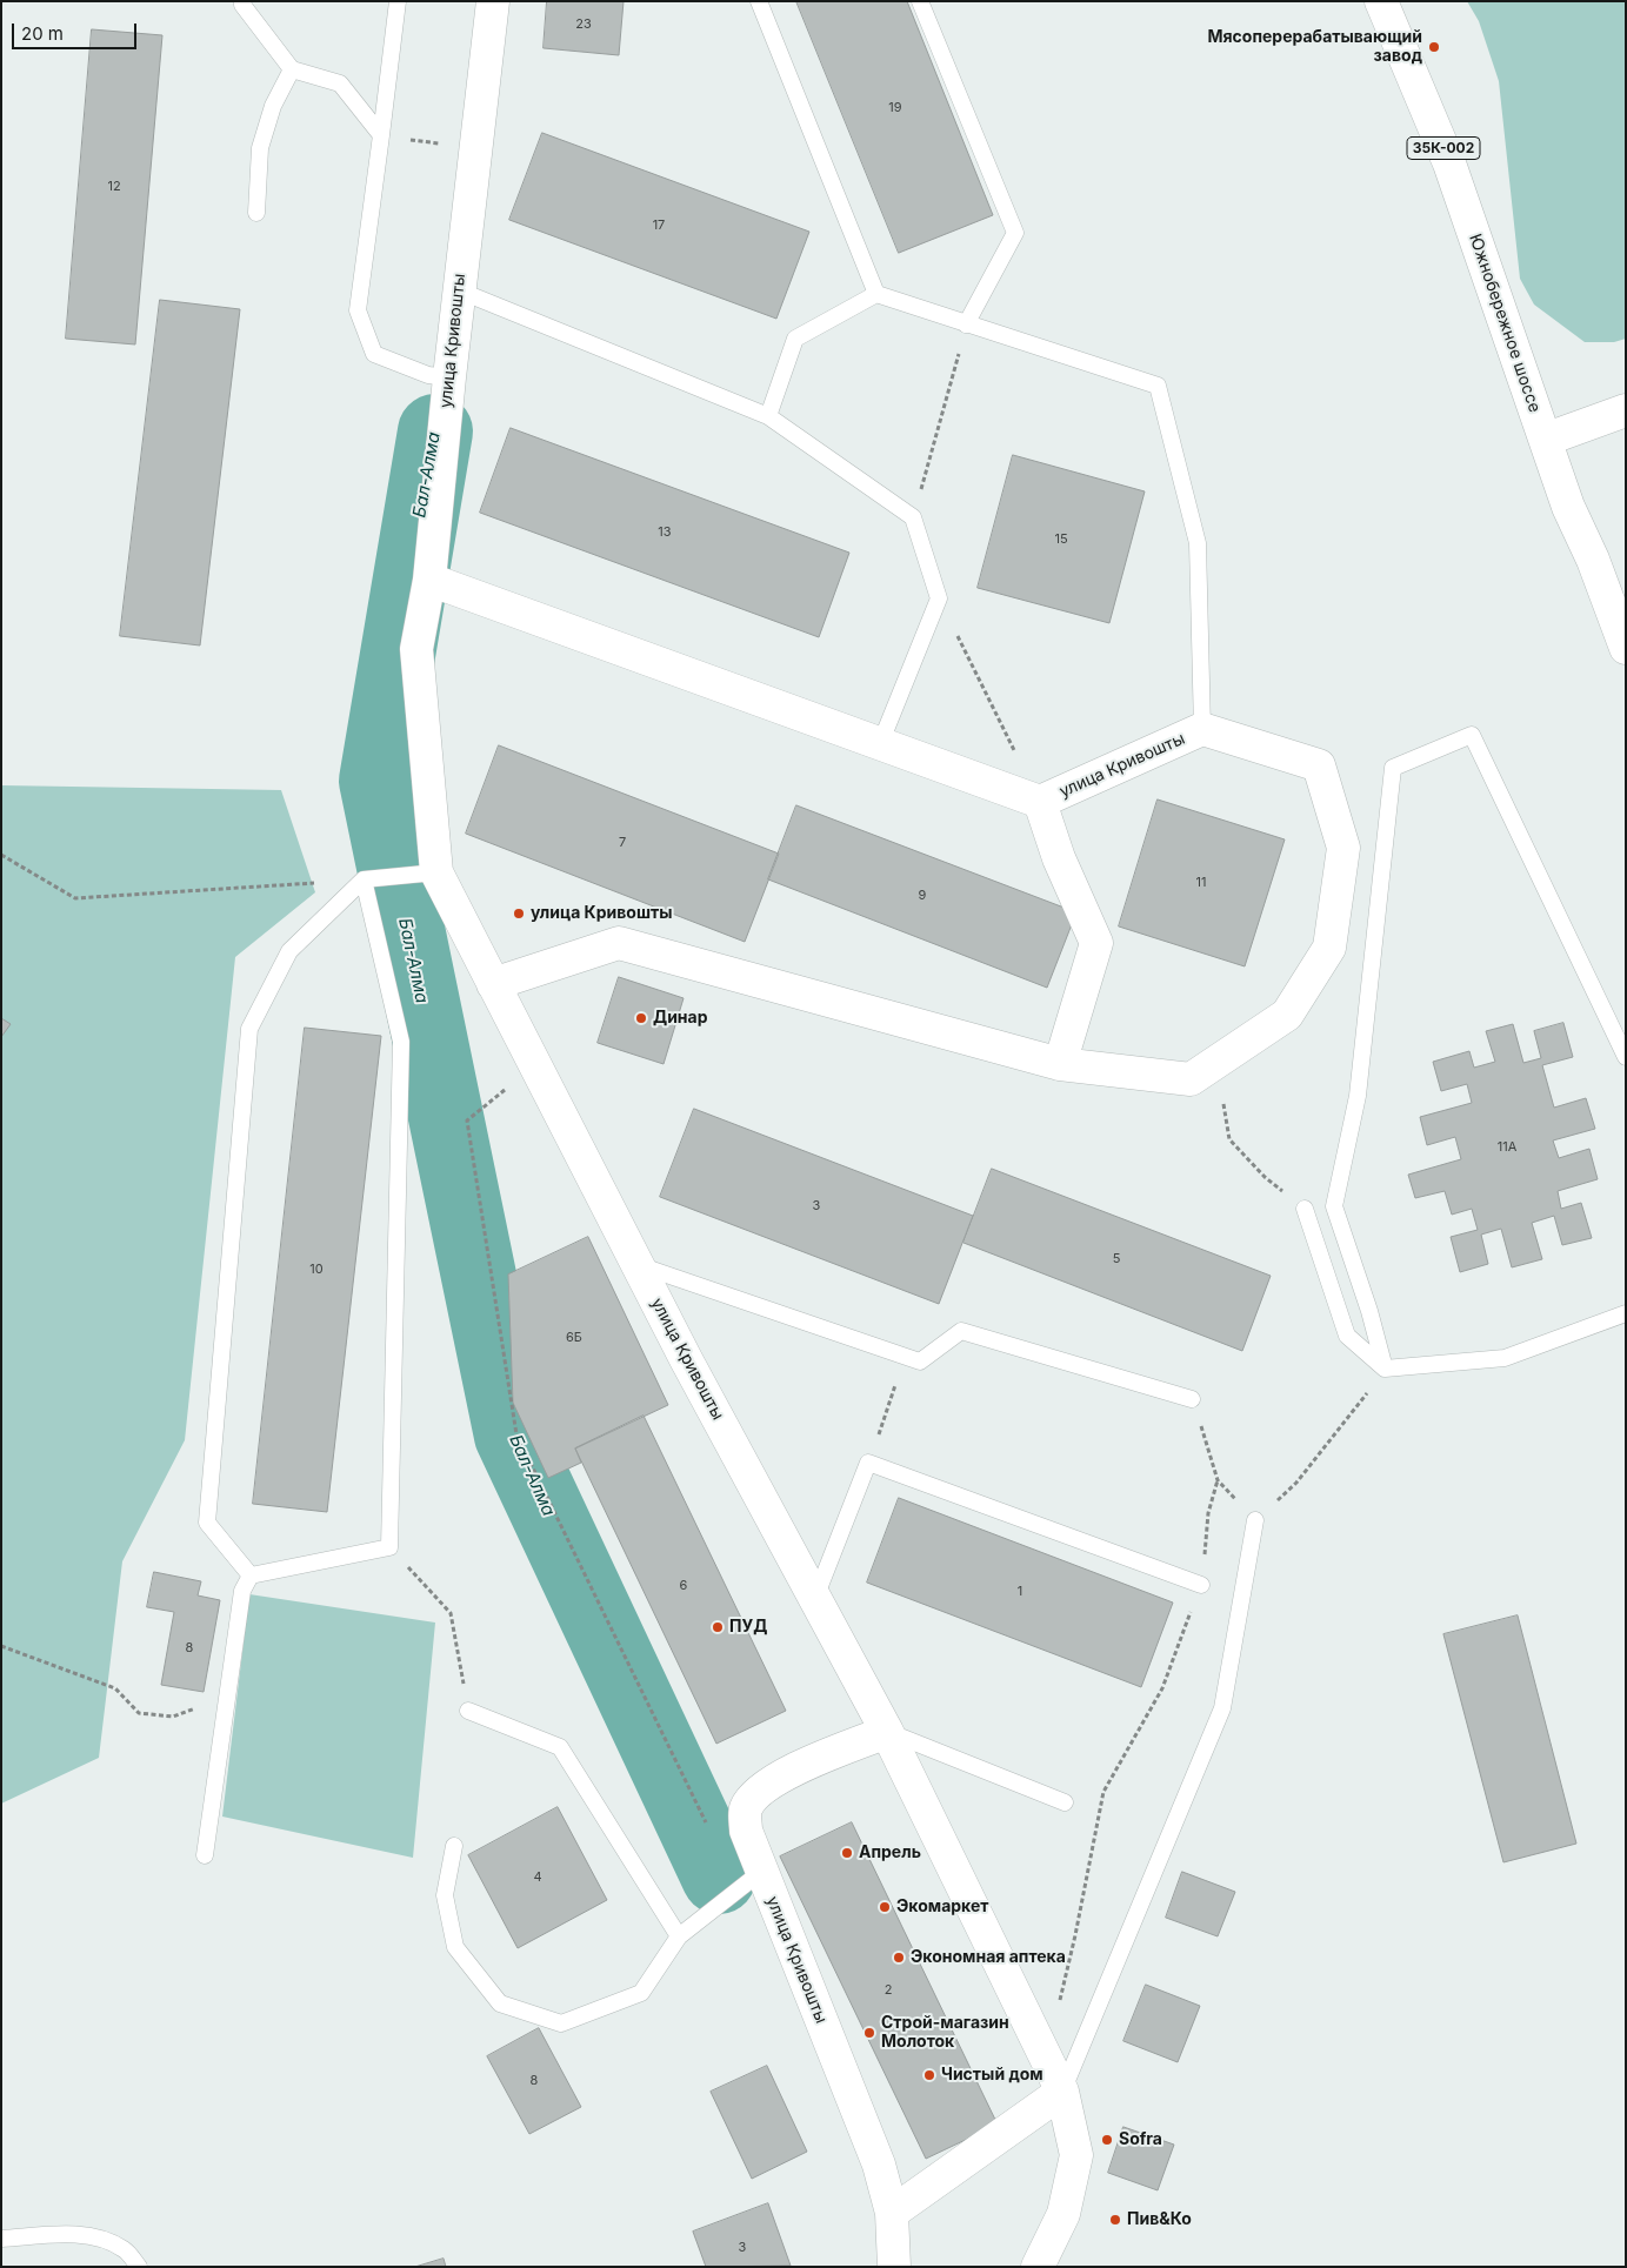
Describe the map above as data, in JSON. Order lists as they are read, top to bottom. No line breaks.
{"streets":{"main road":["35К-002","Южнобережное шоссе","улица Кривошты"]},"water":["Бал-Алма"],"places":["Мясоперерабатывающий завод","улица Кривошты","Динар","ПУД","Апрель","Экомаркет","Экономная аптека","Строй-магазин Молоток","Чистый дом","Sofra","Пив&Ко"],"house_numbers":["23","19","12","17","13","15","7","11","9","11А","3","5","10","6Б","6","1","8","4","2","8","3"],"scale_bar":"20 m"}
